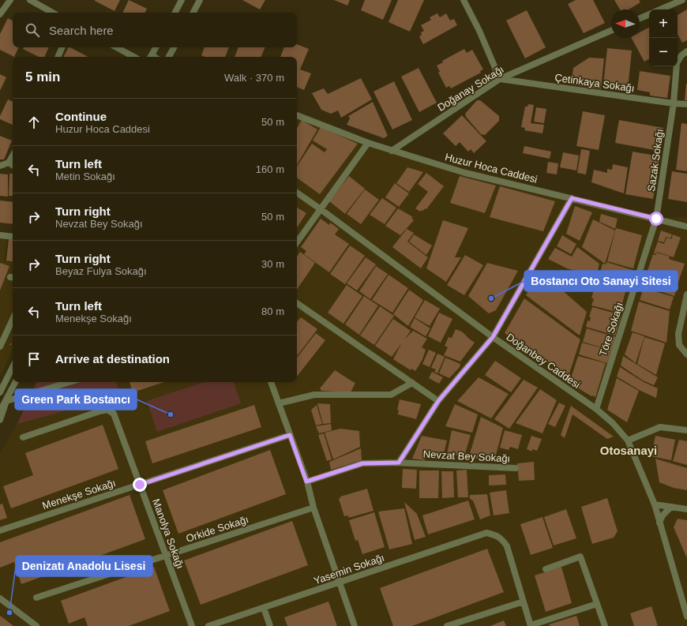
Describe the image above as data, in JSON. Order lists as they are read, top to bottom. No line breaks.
{"streets":{"street":["Çetinkaya Sokağı","Doğanay Sokağı","Sazak Sokağı","Huzur Hoca Caddesi","Töre Sokağı","Doğanbey Caddesi","Nevzat Bey Sokağı","Menekşe Sokağı","Orkide Sokağı","Manolya Sokağı","Yasemin Sokağı"]},"crossings":[["Çetinkaya Sokağı","Doğanay Sokağı"],["Çetinkaya Sokağı","Sazak Sokağı"],["Doğanay Sokağı","Huzur Hoca Caddesi"],["Sazak Sokağı","Huzur Hoca Caddesi"],["Sazak Sokağı","Töre Sokağı"],["Huzur Hoca Caddesi","Töre Sokağı"],["Töre Sokağı","Doğanbey Caddesi"],["Menekşe Sokağı","Manolya Sokağı"],["Orkide Sokağı","Manolya Sokağı"]],"districts":["Otosanayi"],"places":["Bostancı Oto Sanayi Sitesi","Green Park Bostancı","Denizatı Anadolu Lisesi"],"north":"left","page":{"map_buttons":["+","−"],"search":"Search here","heading":["5 min","Walk · 370 m"],"list":[["Continue","Huzur Hoca Caddesi","50 m"],["Turn left","Metin Sokağı","160 m"],["Turn right","Nevzat Bey Sokağı","50 m"],["Turn right","Beyaz Fulya Sokağı","30 m"],["Turn left","Menekşe Sokağı","80 m"],"Arrive at destination"]}}
